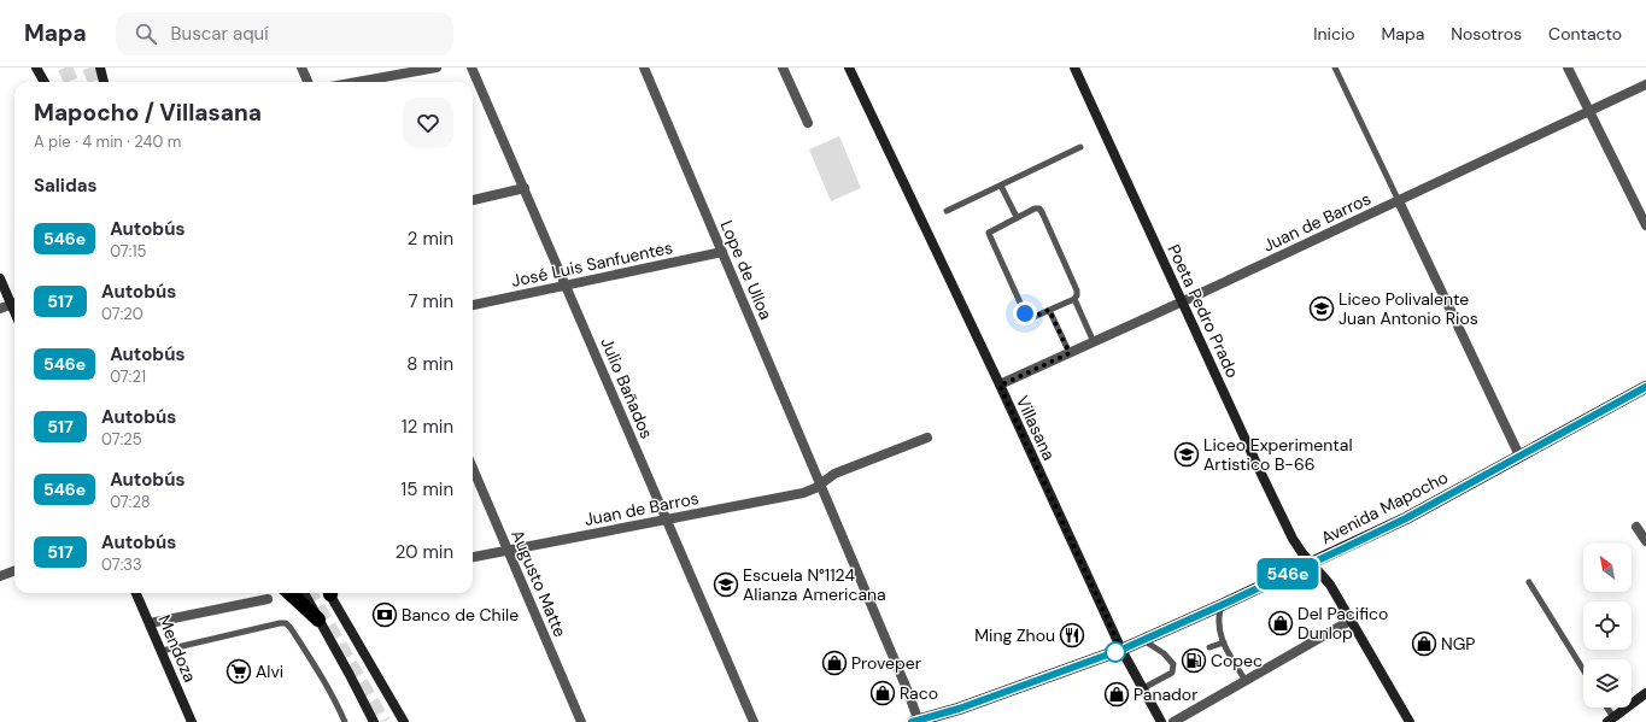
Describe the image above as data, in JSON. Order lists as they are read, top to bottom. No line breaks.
{"streets":{"main road":["Avenida Mapocho"],"street":["Juan de Barros","José Luis Sanfuentes","Lope de Ulloa","Poeta Pedro Prado","Julio Bañados","Villasana","Augusto Matte","Mendoza"]},"crossings":[["Juan de Barros","Lope de Ulloa"],["Juan de Barros","Poeta Pedro Prado"],["Juan de Barros","Julio Bañados"],["Juan de Barros","Villasana"],["Juan de Barros","Augusto Matte"],["José Luis Sanfuentes","Lope de Ulloa"],["José Luis Sanfuentes","Julio Bañados"],["Lope de Ulloa","Avenida Mapocho"],["Poeta Pedro Prado","Avenida Mapocho"],["Villasana","Avenida Mapocho"]],"places":{"school or university":["Liceo Polivalente Juan Antonio Rios","Liceo Experimental Artistico B-66","Escuela N°1124 Alianza Americana"],"bank":["Banco de Chile"],"shop":["Del Pacifico Dunlop","NGP","Proveper","Raco","Panador"],"restaurant":["Ming Zhou"],"fuel station":["Copec"],"supermarket":["Alvi"]},"lines":["bus line 546e"],"north":"top left","page":{"header":"Mapa","search":"Buscar aquí","nav":["Inicio","Mapa","Nosotros","Contacto"],"on_map":"546e","heading":[["Mapocho / Villasana","A pie · 4 min · 240 m"],"Salidas"],"list":[{"mark":"546e","name":"Autobús","note":"07:15","value":"2 min"},{"mark":"517","name":"Autobús","note":"07:20","value":"7 min"},{"mark":"546e","name":"Autobús","note":"07:21","value":"8 min"},{"mark":"517","name":"Autobús","note":"07:25","value":"12 min"},{"mark":"546e","name":"Autobús","note":"07:28","value":"15 min"},{"mark":"517","name":"Autobús","note":"07:33","value":"20 min"}]}}
